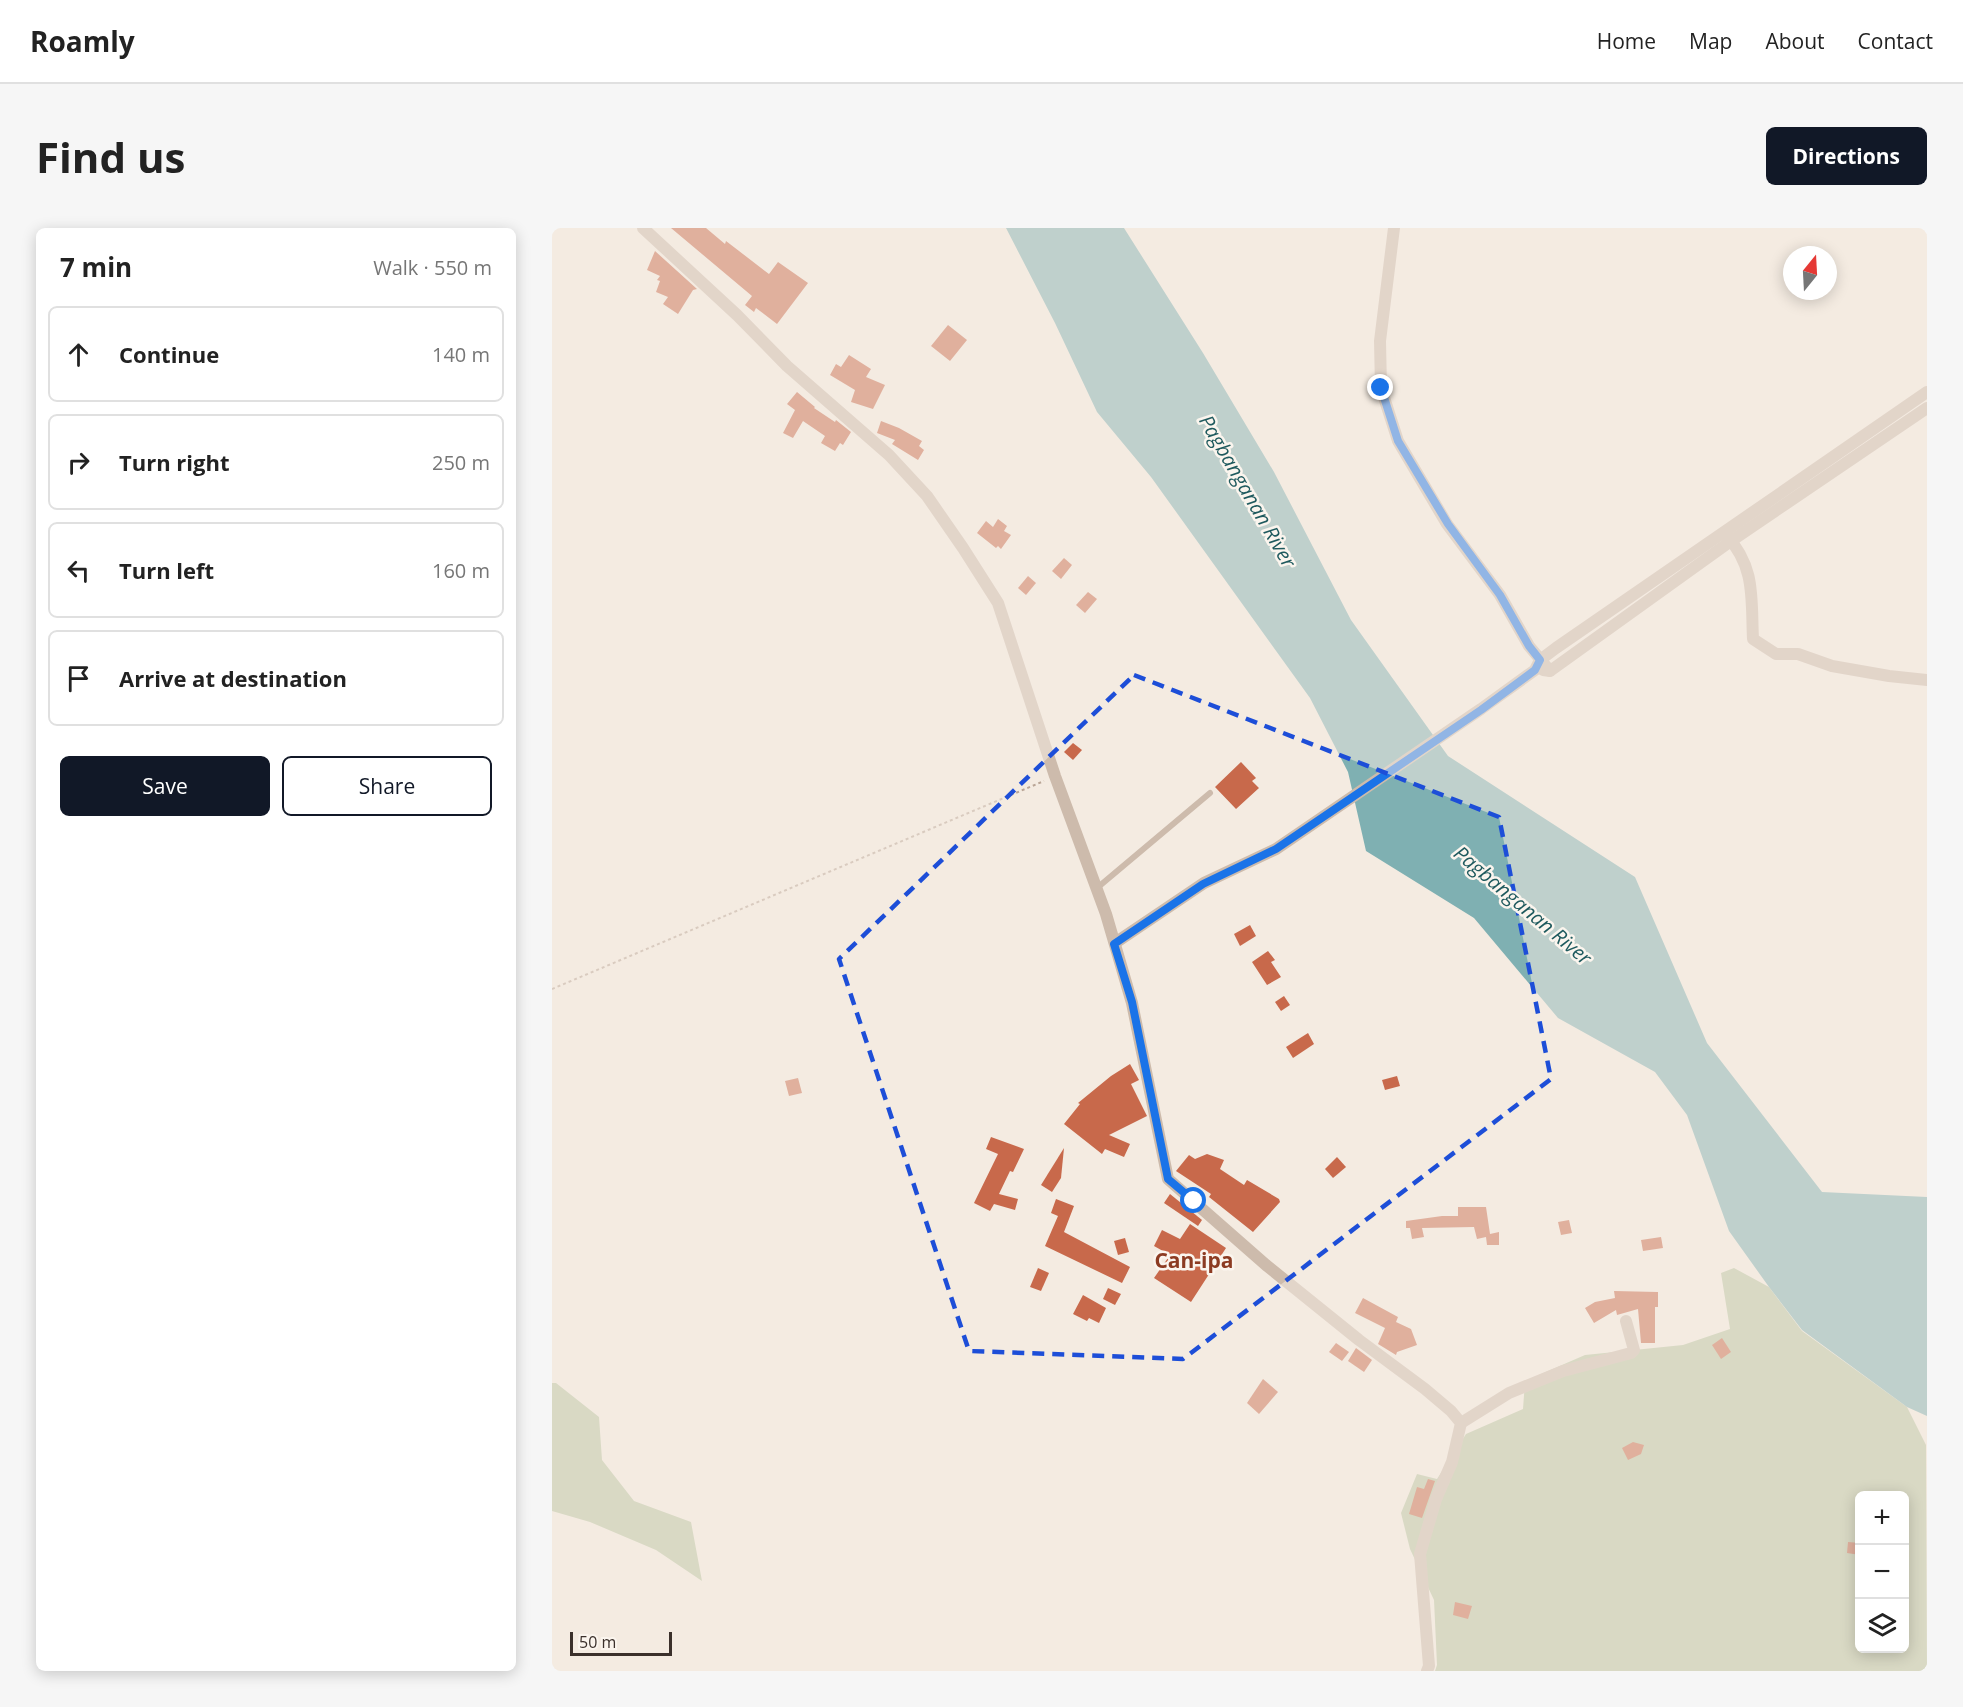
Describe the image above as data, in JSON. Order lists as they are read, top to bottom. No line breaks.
{"districts":["Can-ipa"],"water":["Pagbanganan River"],"scale_bar":"50 m","north":"top","page":{"header":"Roamly","nav":["Home","Map","About","Contact"],"buttons":["Directions",["Save","Share"]],"title":"Find us","heading":["7 min","Walk · 550 m"],"list":[["Continue","140 m"],["Turn right","250 m"],["Turn left","160 m"],"Arrive at destination"],"map_buttons":["+","−"],"scale":"50 m"}}
